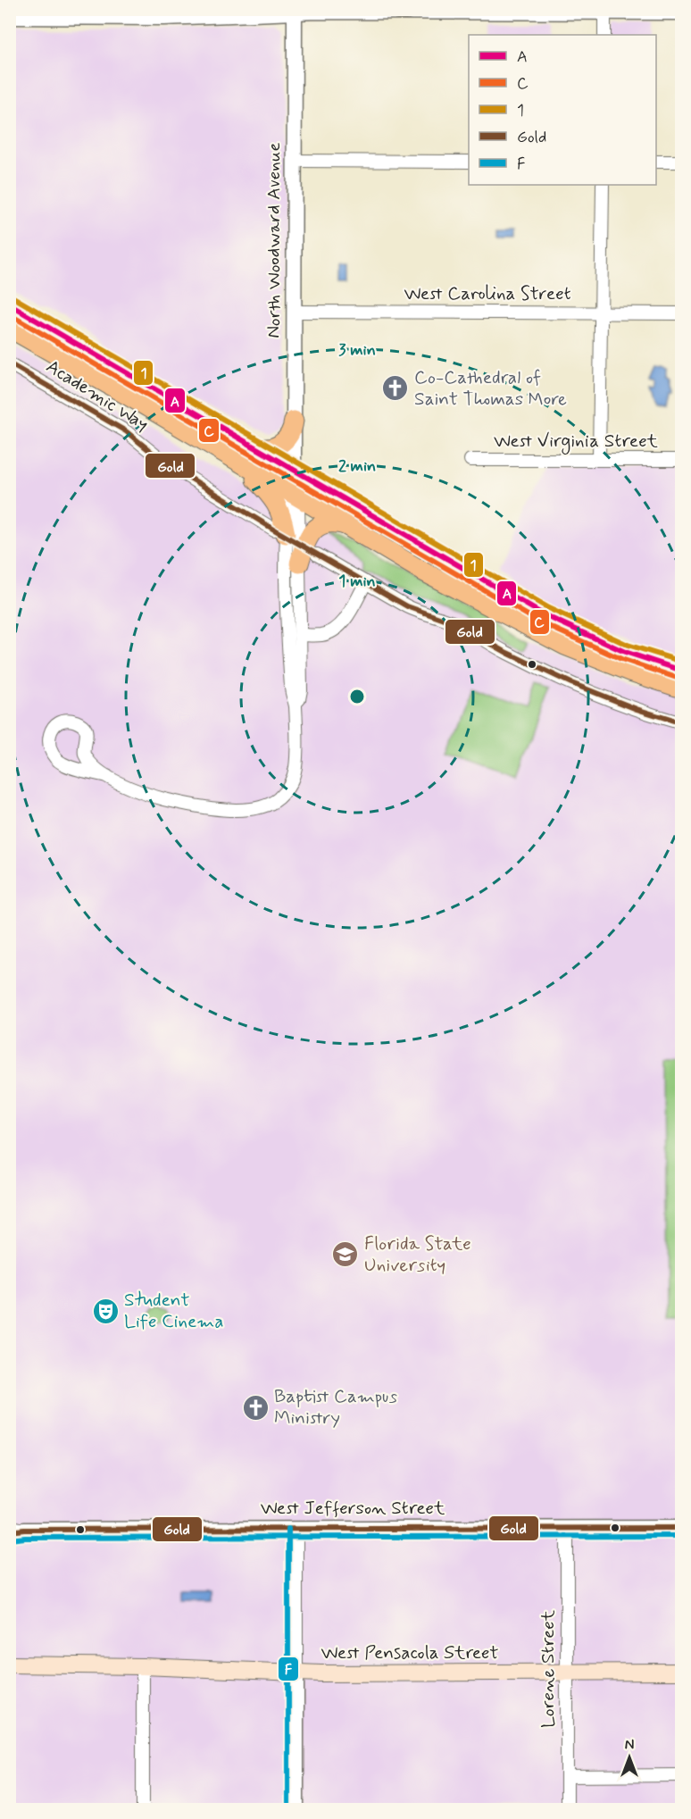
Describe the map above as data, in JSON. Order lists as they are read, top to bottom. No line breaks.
{"streets":{"main road":["West Pensacola Street"],"street":["North Woodward Avenue","West Carolina Street","Academic Way","West Virginia Street","West Jefferson Street","Lorene Street"]},"crossings":[["North Woodward Avenue","West Carolina Street"],["North Woodward Avenue","Academic Way"],["West Jefferson Street","Lorene Street"],["West Pensacola Street","Lorene Street"]],"places":{"church":["Co-Cathedral of Saint Thomas More","Baptist Campus Ministry"],"school or university":["Florida State University"],"theatre":["Student Life Cinema"]},"lines":["transit line 1","transit line A","transit line C","transit line Gold","transit line F"],"legend":["A","C","1","Gold","F"],"north":"top","rings":["3 min","2 min","1 min"]}
